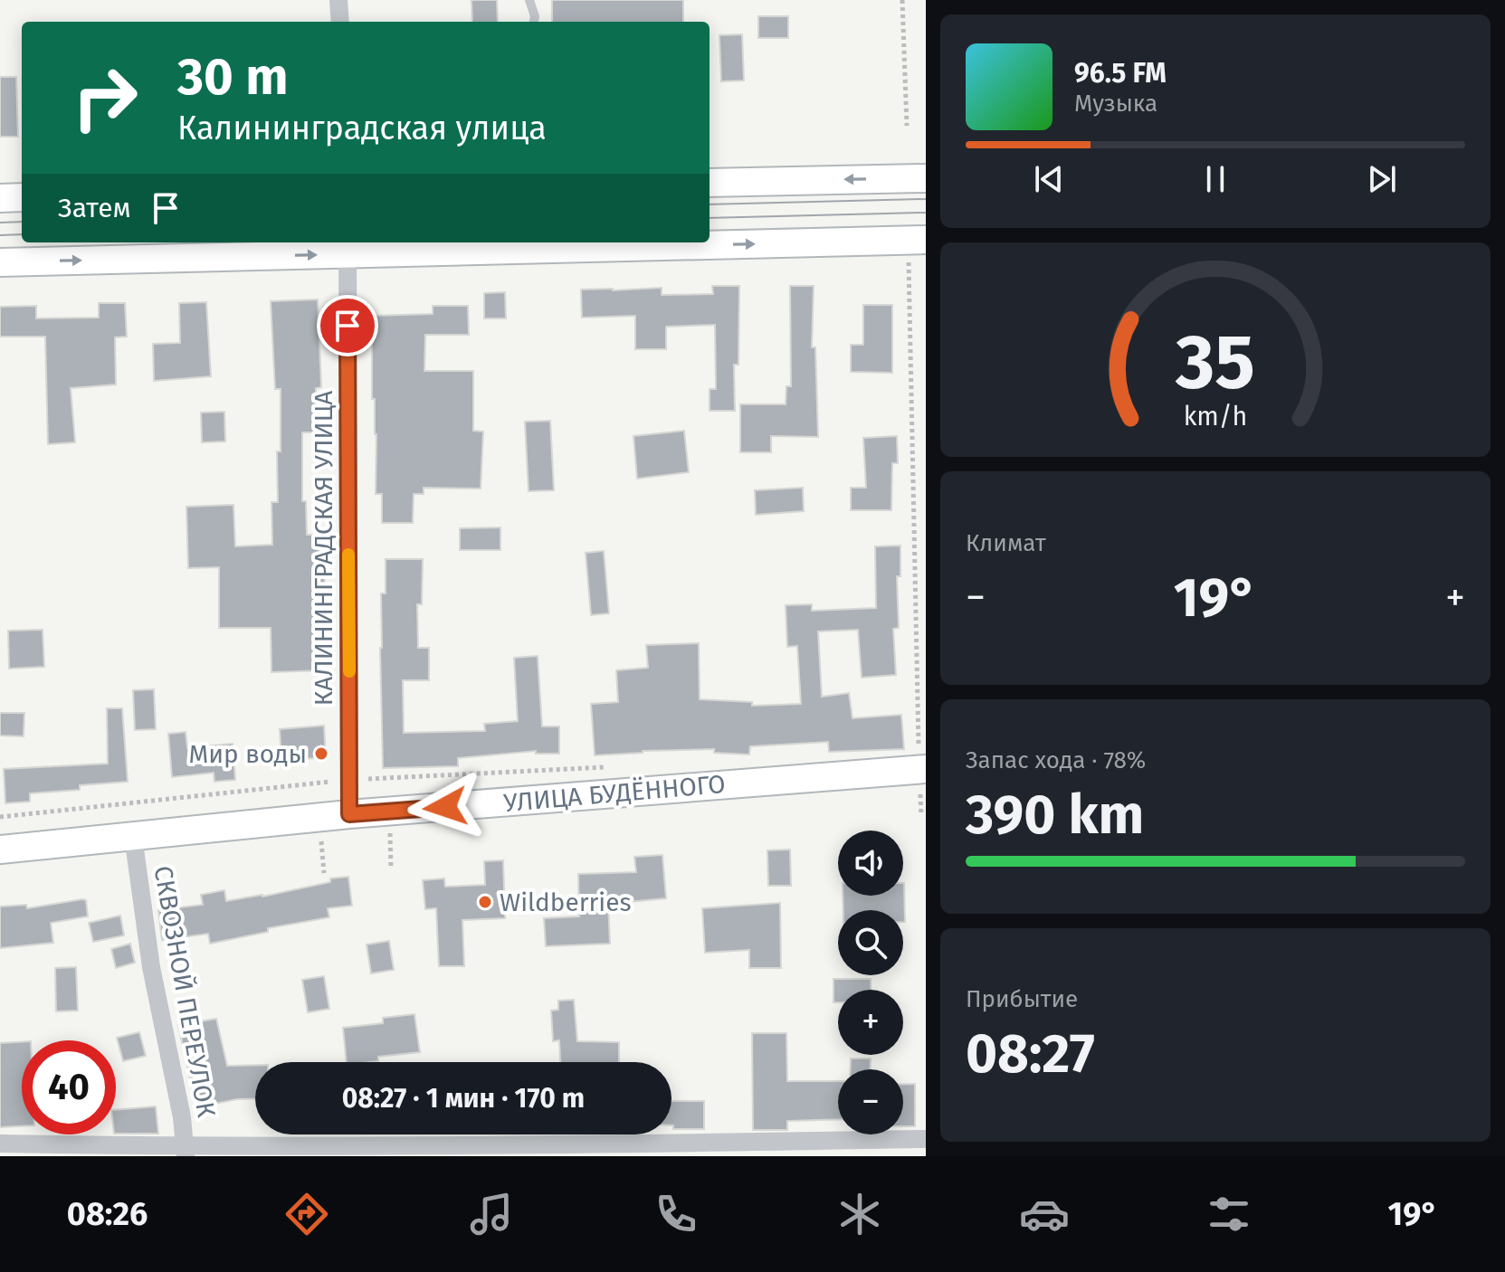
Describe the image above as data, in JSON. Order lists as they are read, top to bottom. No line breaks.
{"streets":{"street":["КАЛИНИНГРАДСКАЯ УЛИЦА","УЛИЦА БУДЁННОГО","СКВОЗНОЙ ПЕРЕУЛОК"]},"crossings":[["КАЛИНИНГРАДСКАЯ УЛИЦА","УЛИЦА БУДЁННОГО"],["УЛИЦА БУДЁННОГО","СКВОЗНОЙ ПЕРЕУЛОК"]],"places":["Мир воды","Wildberries"],"page":{"turn":["30 m","Калининградская улица"],"song":["96.5 FM","Музыка"],"then":"Затем","tile":["Климат",["Запас хода · 78%","390 km"],["Прибытие","08:27"]],"heat":["−","19°","+"],"map_buttons":["+","−"],"limit":"40","trip":"08:27 · 1 мин · 170 m","tabs":["08:26","19°"],"gauge":["35","km/h"]}}
